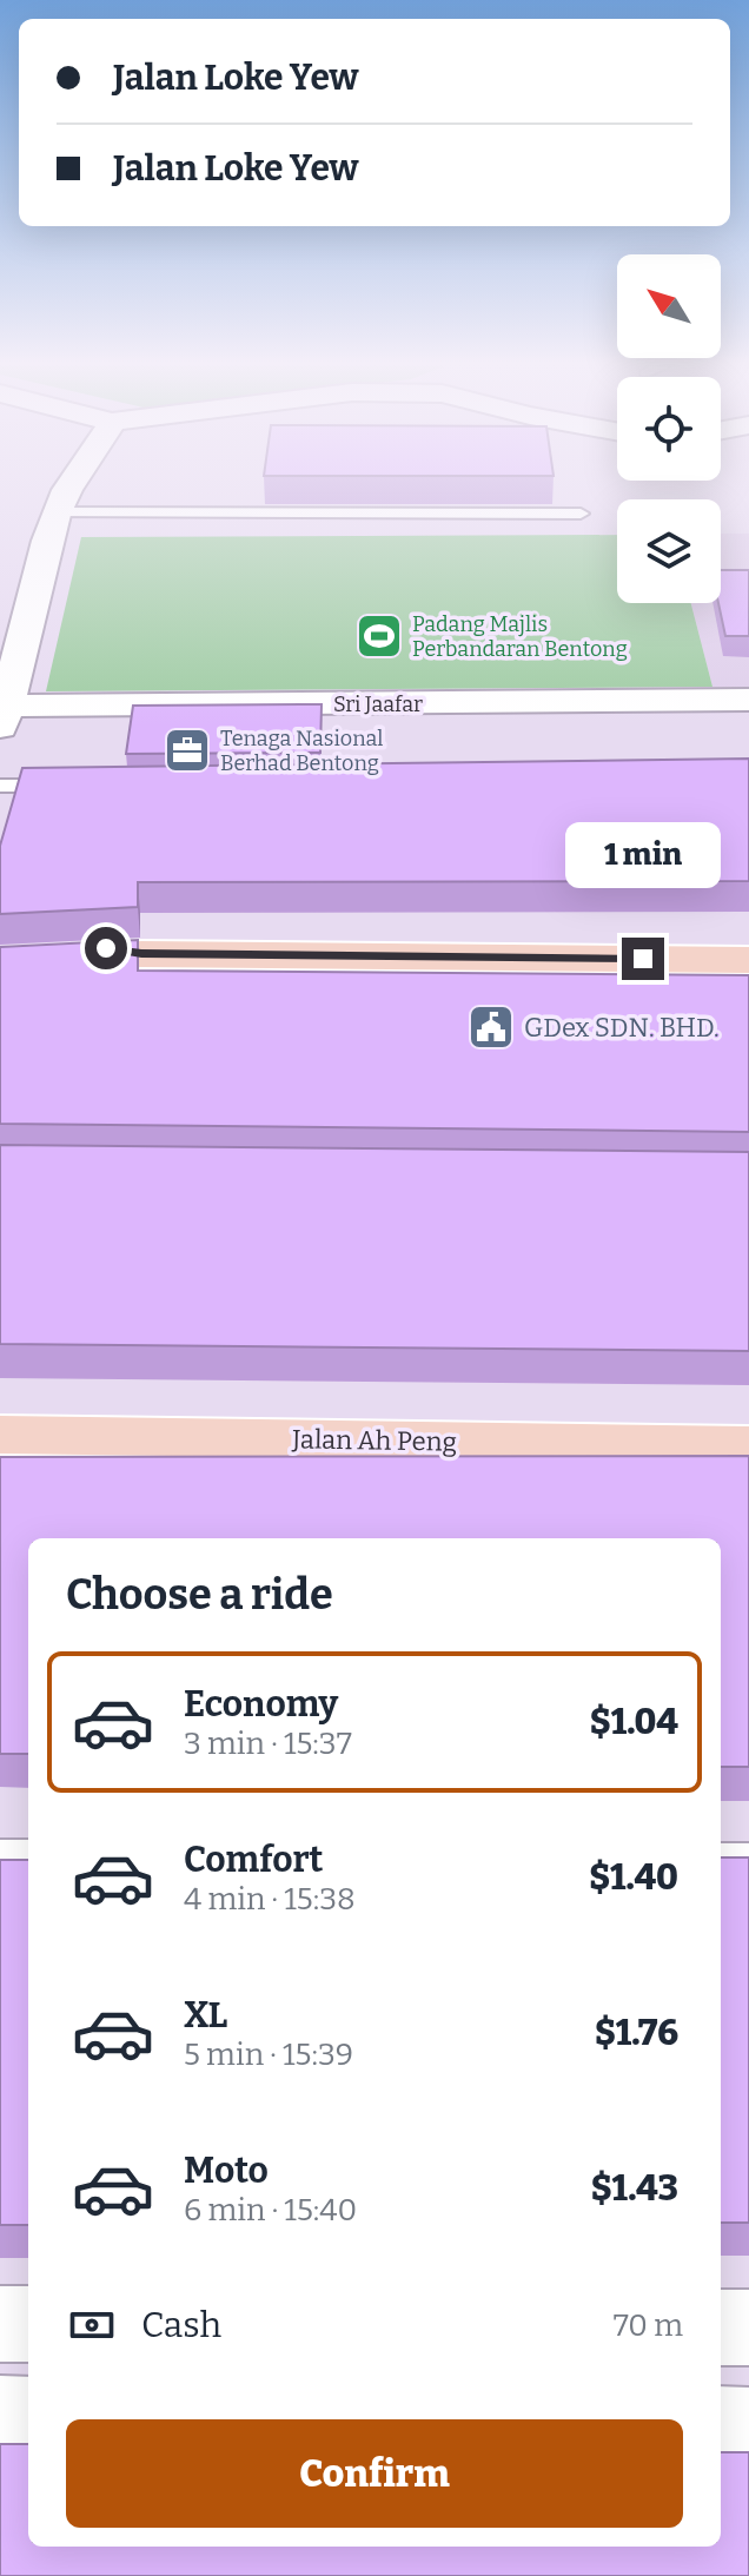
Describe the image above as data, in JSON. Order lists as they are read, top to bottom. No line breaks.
{"streets":{"main road":["Jalan Ah Peng"],"street":["Sri Jaafar"]},"places":{"sports":["Padang Majlis Perbandaran Bentong"],"office":["Tenaga Nasional Berhad Bentong"],"public building":["GDex SDN. BHD."]},"north":"top left","page":{"banner":["Jalan Loke Yew","Jalan Loke Yew"],"bubble":"1 min","heading":"Choose a ride","list":[{"name":"Economy","note":"3 min · 15:37","value":"$1.04"},{"name":"Comfort","note":"4 min · 15:38","value":"$1.40"},{"name":"XL","note":"5 min · 15:39","value":"$1.76"},{"name":"Moto","note":"6 min · 15:40","value":"$1.43"}],"pay":["Cash","70 m"],"buttons":"Confirm"}}
